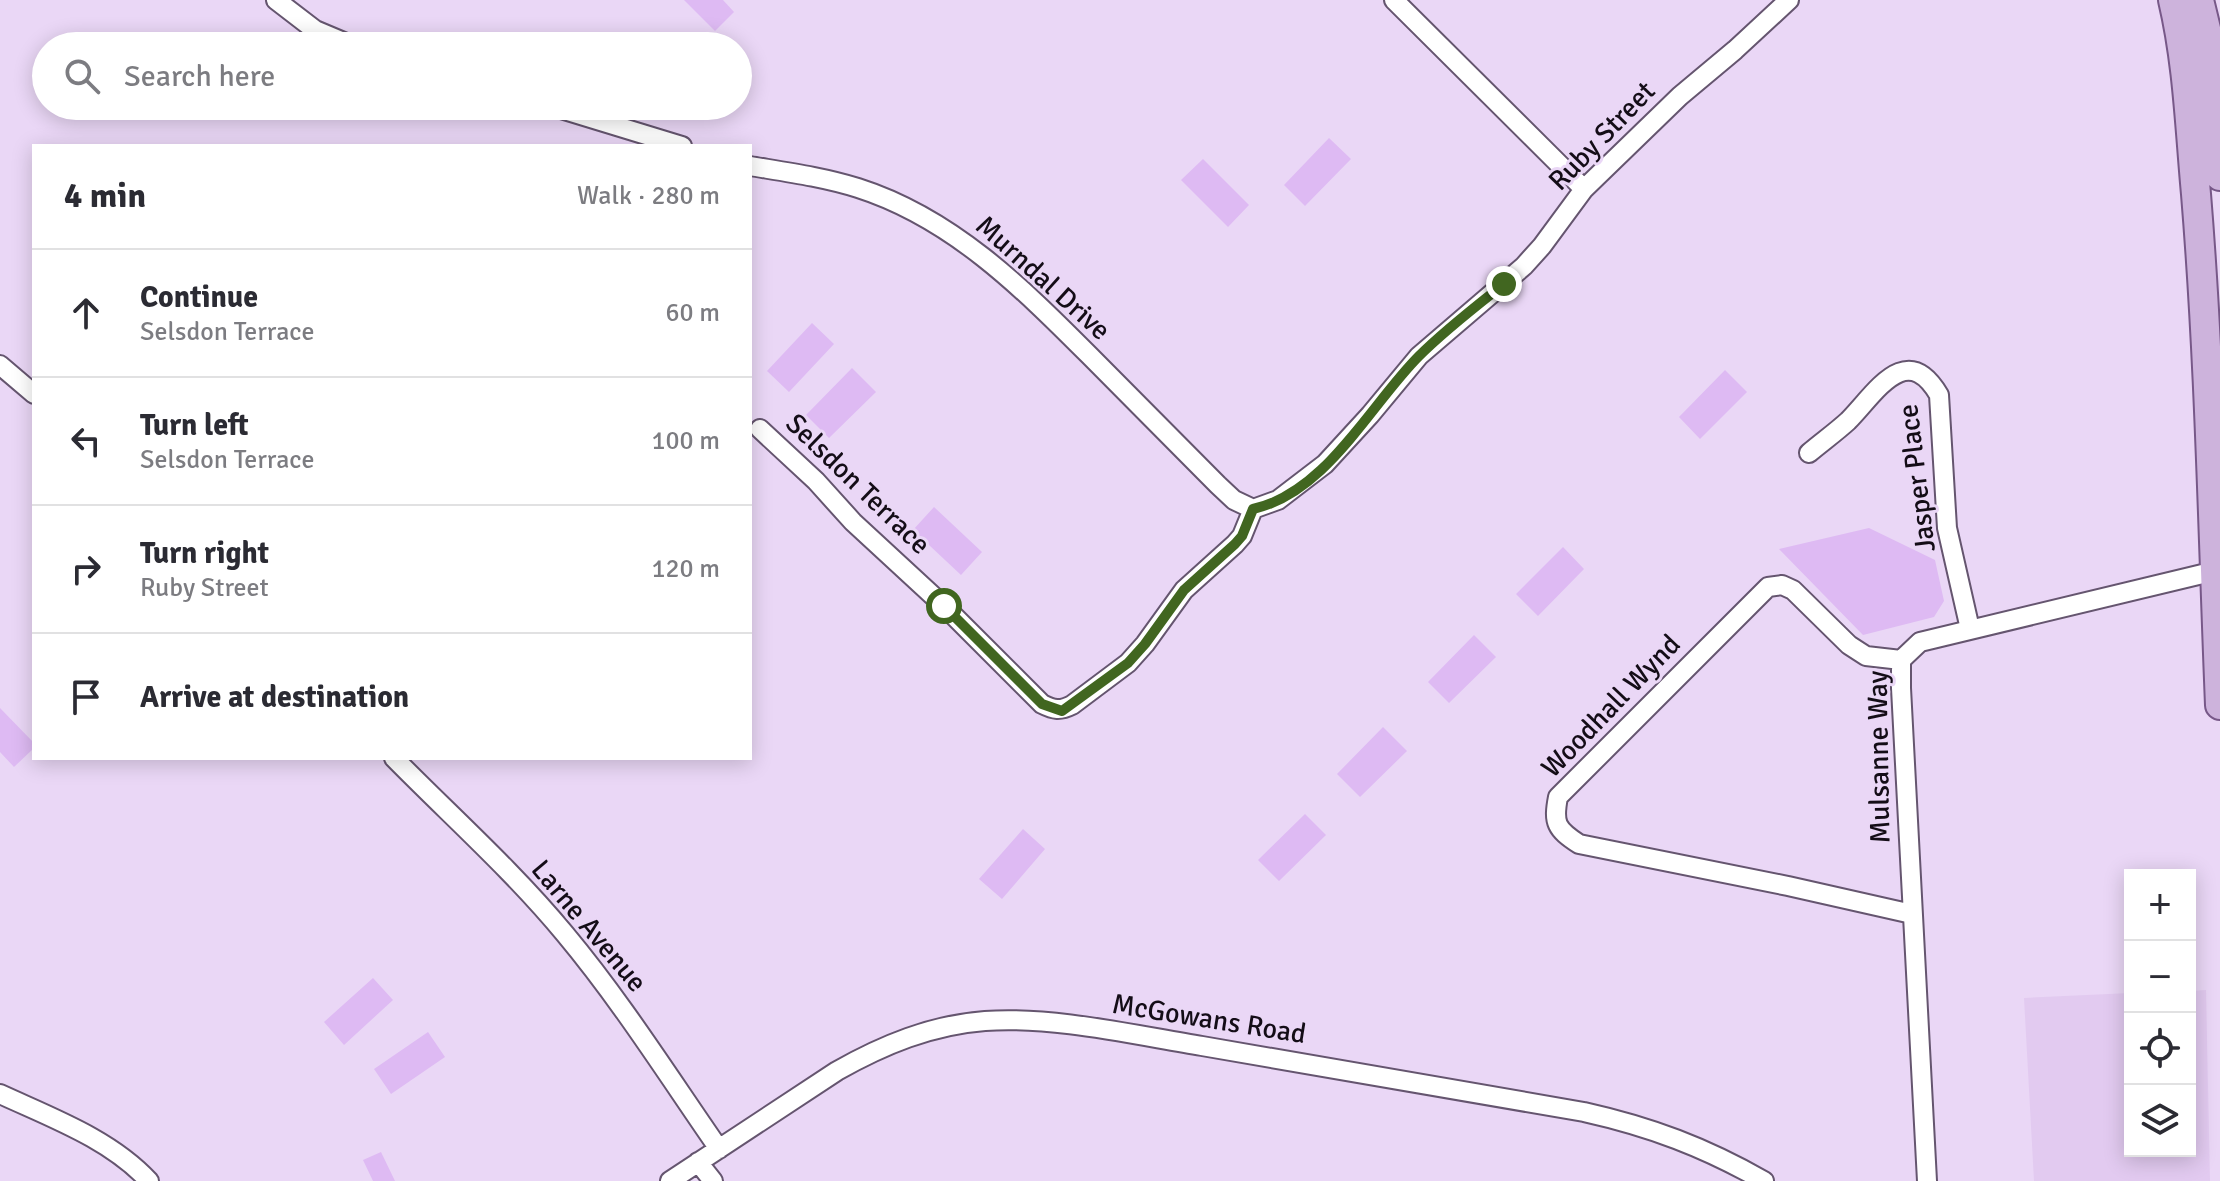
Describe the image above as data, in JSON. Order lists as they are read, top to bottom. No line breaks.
{"streets":{"street":["Ruby Street","Murndal Drive","Jasper Place","Selsdon Terrace","Woodhall Wynd","Mulsanne Way","Larne Avenue","McGowans Road"]},"crossings":[["Ruby Street","Murndal Drive"],["Ruby Street","Selsdon Terrace"],["Murndal Drive","Selsdon Terrace"],["Jasper Place","Mulsanne Way"],["Woodhall Wynd","Mulsanne Way"],["Larne Avenue","McGowans Road"]],"page":{"search":"Search here","heading":["4 min","Walk · 280 m"],"list":[["Continue","Selsdon Terrace","60 m"],["Turn left","Selsdon Terrace","100 m"],["Turn right","Ruby Street","120 m"],"Arrive at destination"],"map_buttons":["+","−"]}}
